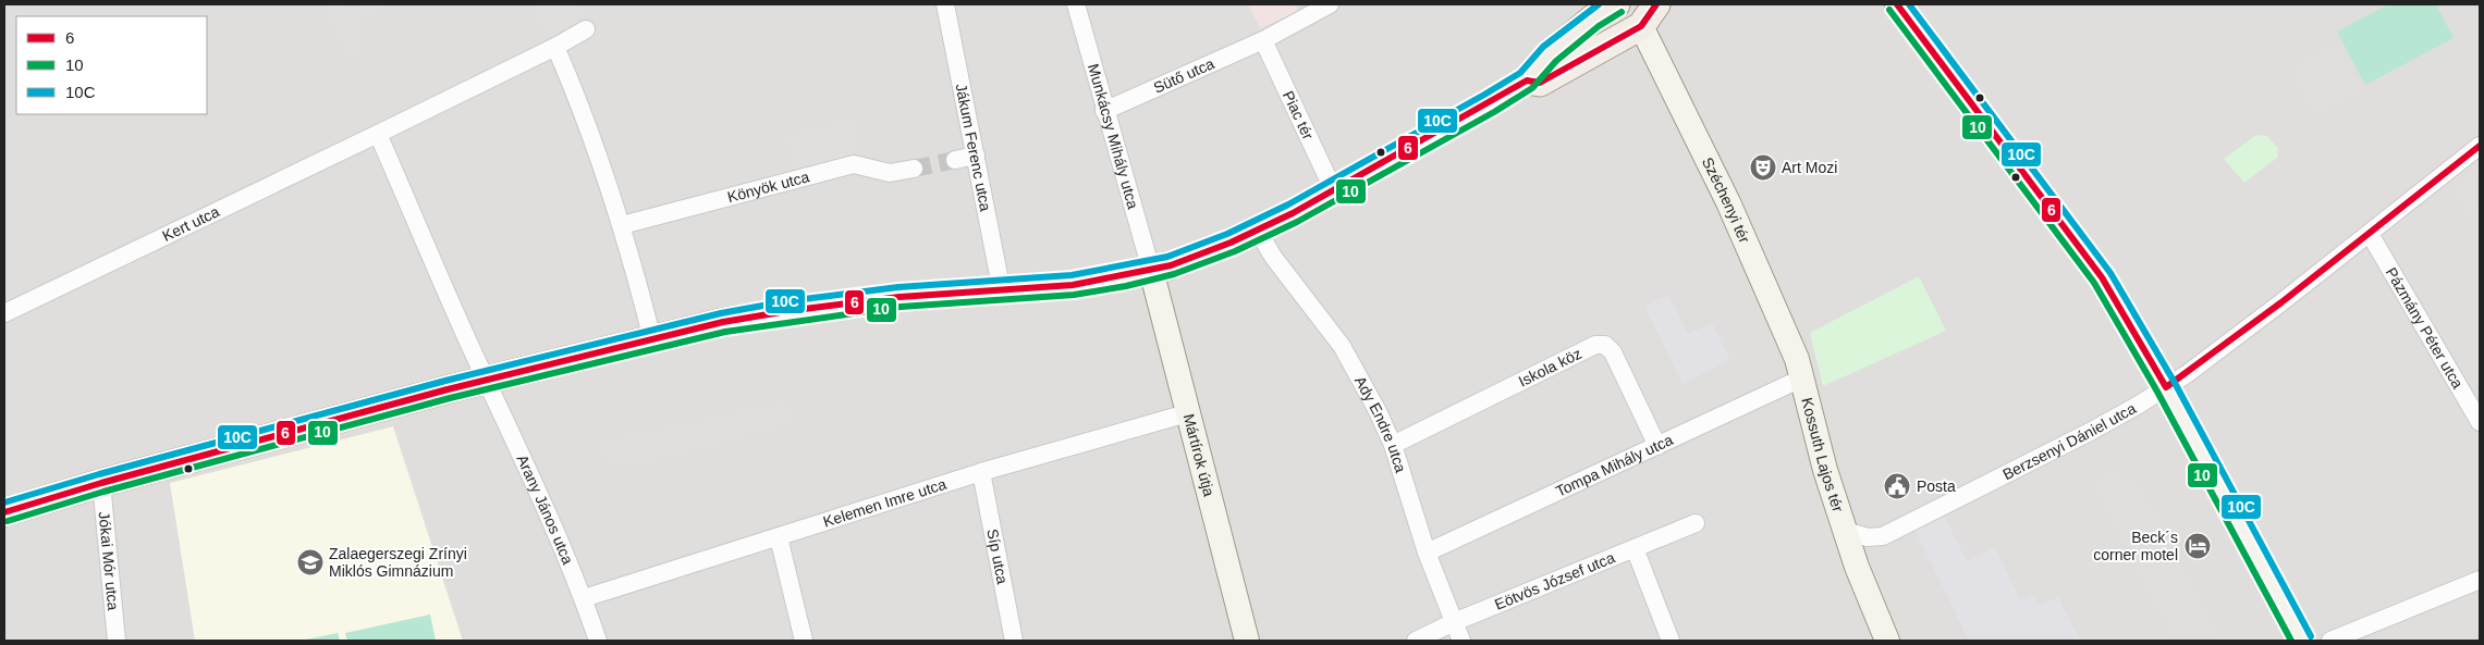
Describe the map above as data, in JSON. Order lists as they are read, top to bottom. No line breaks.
{"streets":{"street":["Sütő utca","Piac tér","Munkácsy Mihály utca","Jákum Ferenc utca","Könyök utca","Széchenyi tér","Kert utca","Pázmány Péter utca","Iskola köz","Ady Endre utca","Berzsenyi Dániel utca","Kossuth Lajos tér","Mártírok útja","Tompa Mihály utca","Kelemen Imre utca","Arany János utca","Síp utca","Jókai Mór utca","Eötvös József utca"]},"crossings":[["Sütő utca","Piac tér"],["Sütő utca","Munkácsy Mihály utca"],["Munkácsy Mihály utca","Mártírok útja"],["Széchenyi tér","Kossuth Lajos tér"],["Széchenyi tér","Tompa Mihály utca"],["Pázmány Péter utca","Berzsenyi Dániel utca"],["Iskola köz","Ady Endre utca"],["Iskola köz","Tompa Mihály utca"],["Ady Endre utca","Tompa Mihály utca"],["Ady Endre utca","Eötvös József utca"],["Berzsenyi Dániel utca","Kossuth Lajos tér"],["Kossuth Lajos tér","Tompa Mihály utca"],["Mártírok útja","Kelemen Imre utca"],["Kelemen Imre utca","Arany János utca"],["Kelemen Imre utca","Síp utca"]],"places":{"theatre":["Art Mozi"],"public building":["Posta"],"hotel":["Beck´s corner motel"],"school or university":["Zalaegerszegi Zrínyi Miklós Gimnázium"]},"lines":["transit line 6","transit line 10C","transit line 10"],"legend":["6","10","10C"]}
